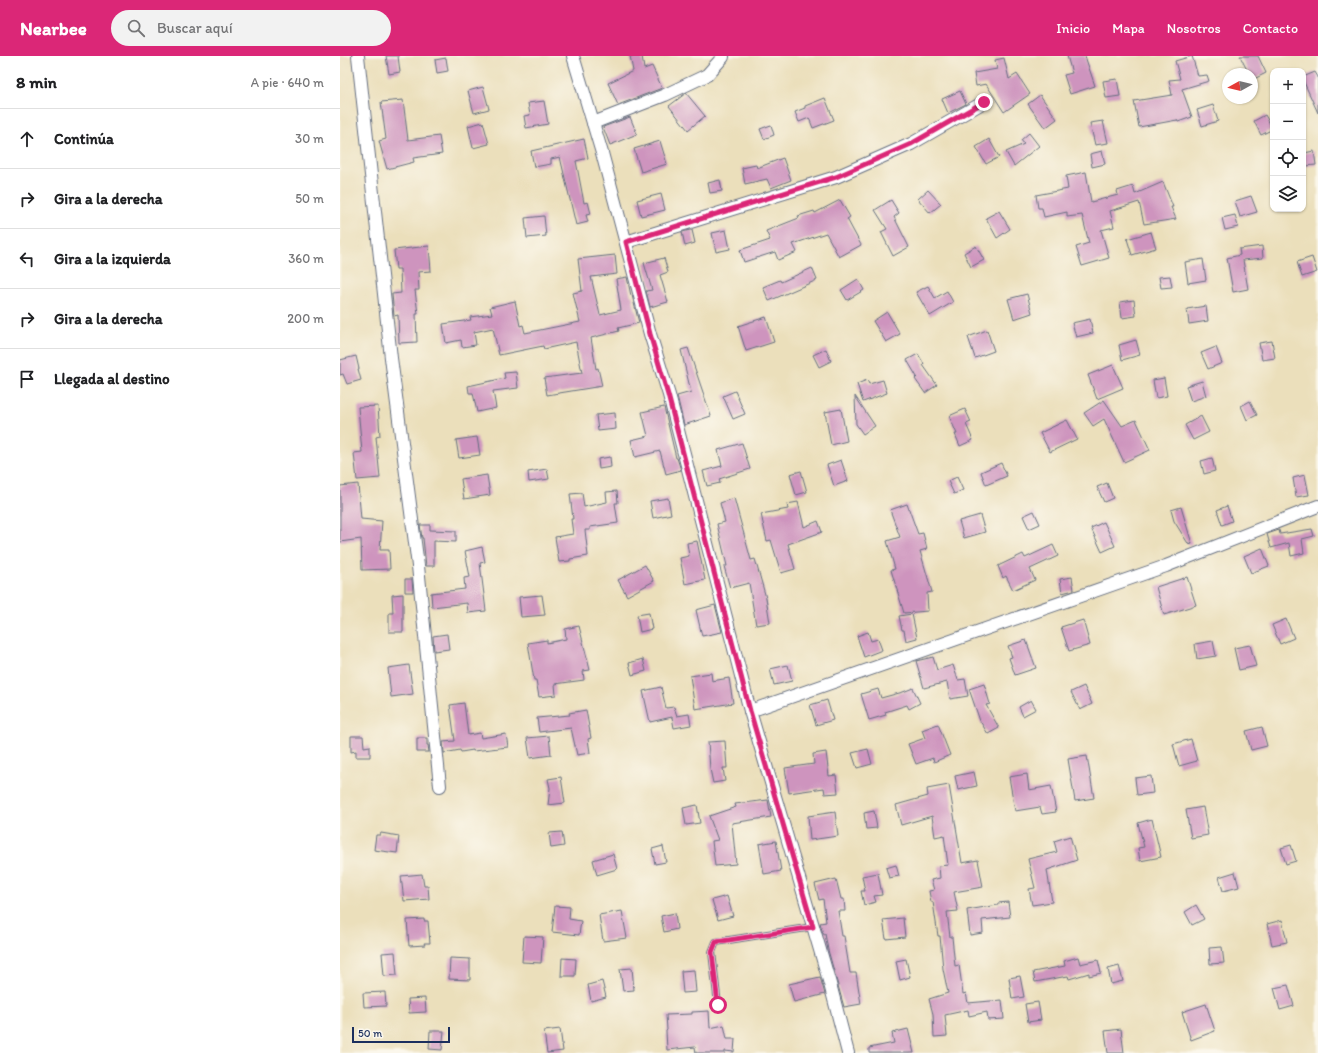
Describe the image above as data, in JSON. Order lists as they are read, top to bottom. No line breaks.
{"scale_bar":"50 m","north":"left","page":{"header":"Nearbee","search":"Buscar aquí","nav":["Inicio","Mapa","Nosotros","Contacto"],"heading":["8 min","A pie · 640 m"],"map_buttons":["+","−"],"list":[["Continúa","30 m"],["Gira a la derecha","50 m"],["Gira a la izquierda","360 m"],["Gira a la derecha","200 m"],"Llegada al destino"],"scale":"50 m"}}
